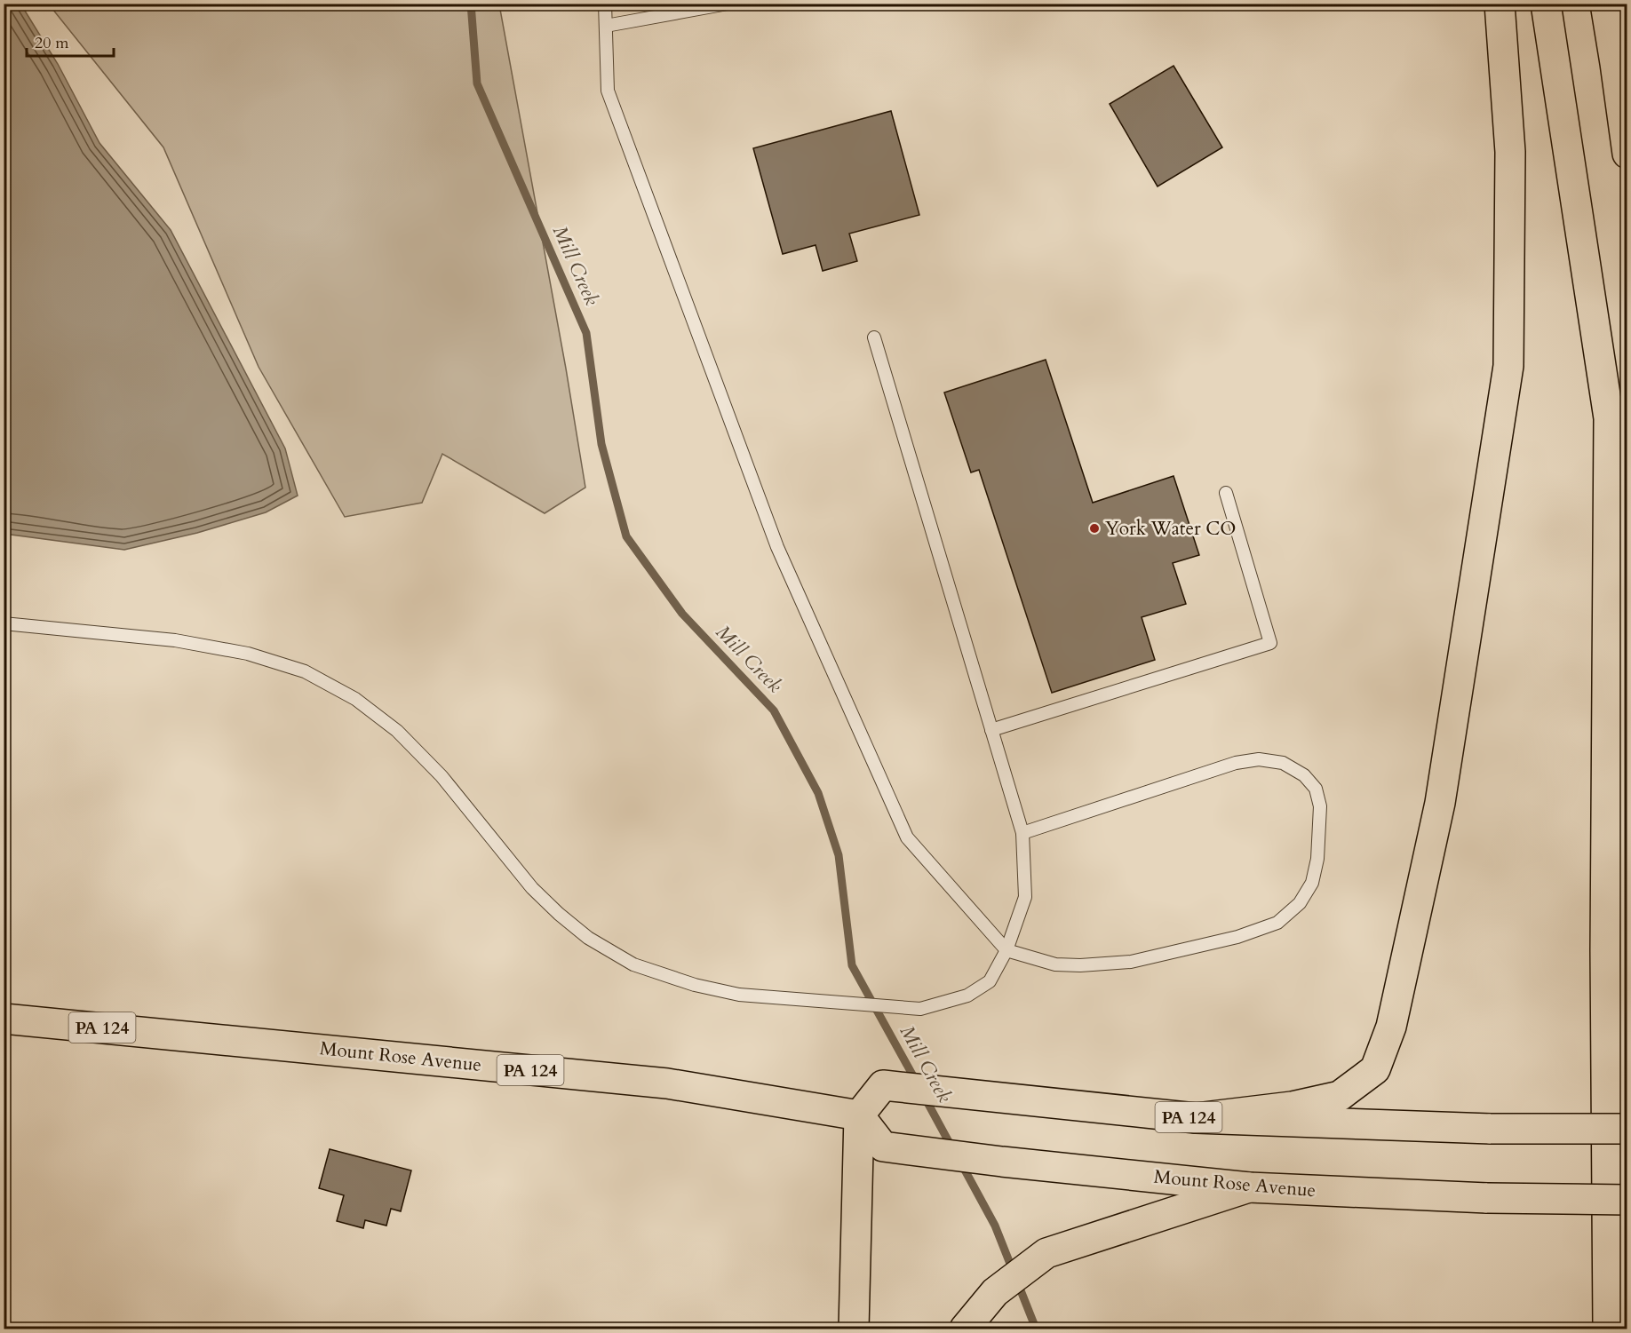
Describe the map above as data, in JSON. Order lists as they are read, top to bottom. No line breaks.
{"streets":{"main road":["PA 124","Mount Rose Avenue"]},"crossings":[["PA 124","Mount Rose Avenue"]],"water":["Mill Creek"],"places":["York Water CO"],"scale_bar":"20 m"}
